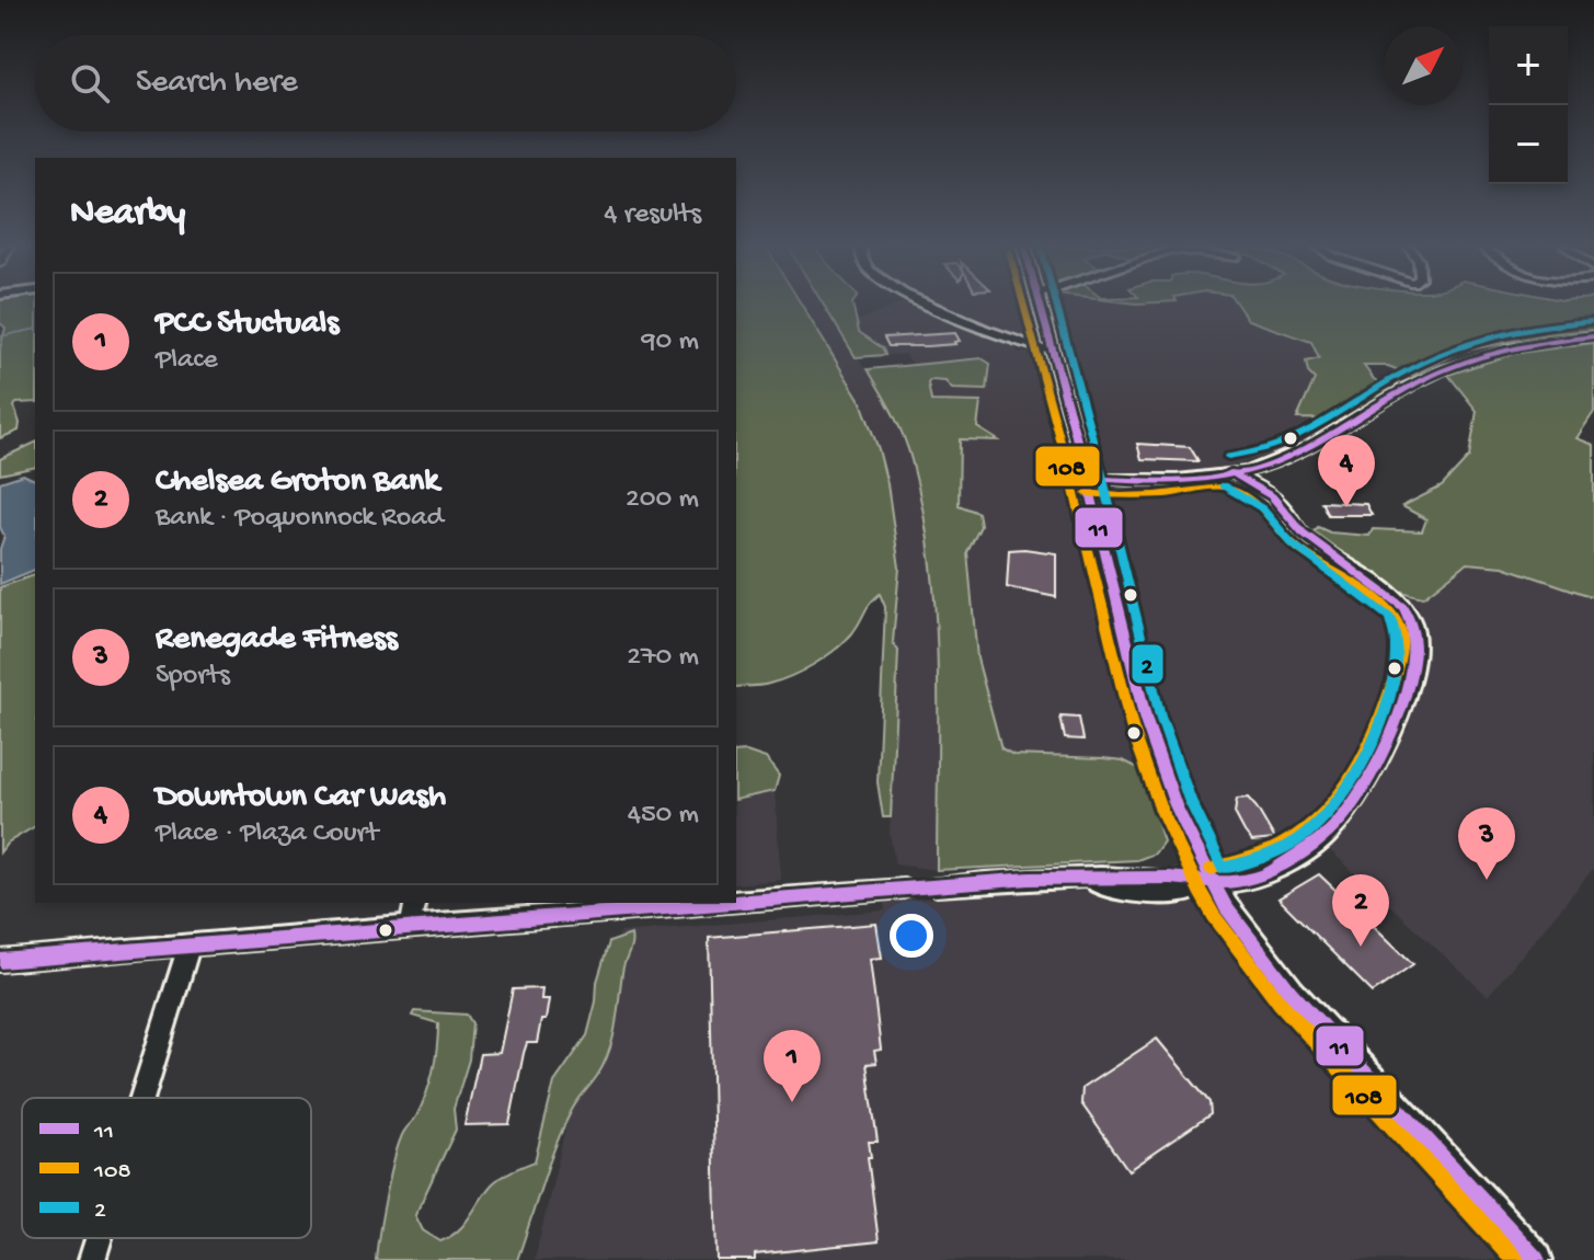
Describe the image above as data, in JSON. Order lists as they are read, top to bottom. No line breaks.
{"lines":["transit line 11","transit line 108","transit line 2"],"legend":["11","108","2"],"north":"top right","page":{"map_buttons":["+","−"],"search":"Search here","heading":["Nearby","4 results"],"list":[{"mark":"1","name":"PCC Stuctuals","note":"Place","value":"90 m"},{"mark":"2","name":"Chelsea Groton Bank","note":"Bank · Poquonnock Road","value":"200 m"},{"mark":"3","name":"Renegade Fitness","note":"Sports","value":"270 m"},{"mark":"4","name":"Downtown Car Wash","note":"Place · Plaza Court","value":"450 m"}],"pins":["4","3","2","1"]}}
